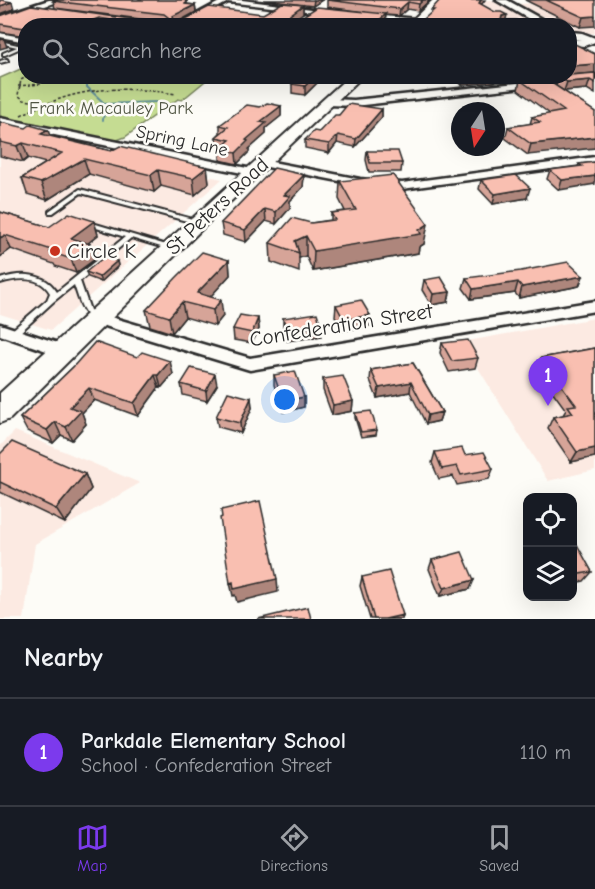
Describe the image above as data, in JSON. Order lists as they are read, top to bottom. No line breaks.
{"streets":{"main road":["St Peters Road"],"street":["Spring Lane","Confederation Street"]},"crossings":[["Spring Lane","St Peters Road"],["St Peters Road","Confederation Street"]],"parks":["Frank Macauley Park"],"places":["Circle K"],"north":"bottom","page":{"search":"Search here","pins":"1","heading":"Nearby","list":[{"mark":"1","name":"Parkdale Elementary School","note":"School · Confederation Street","value":"110 m"}],"nav":["Map","Directions","Saved"]}}
